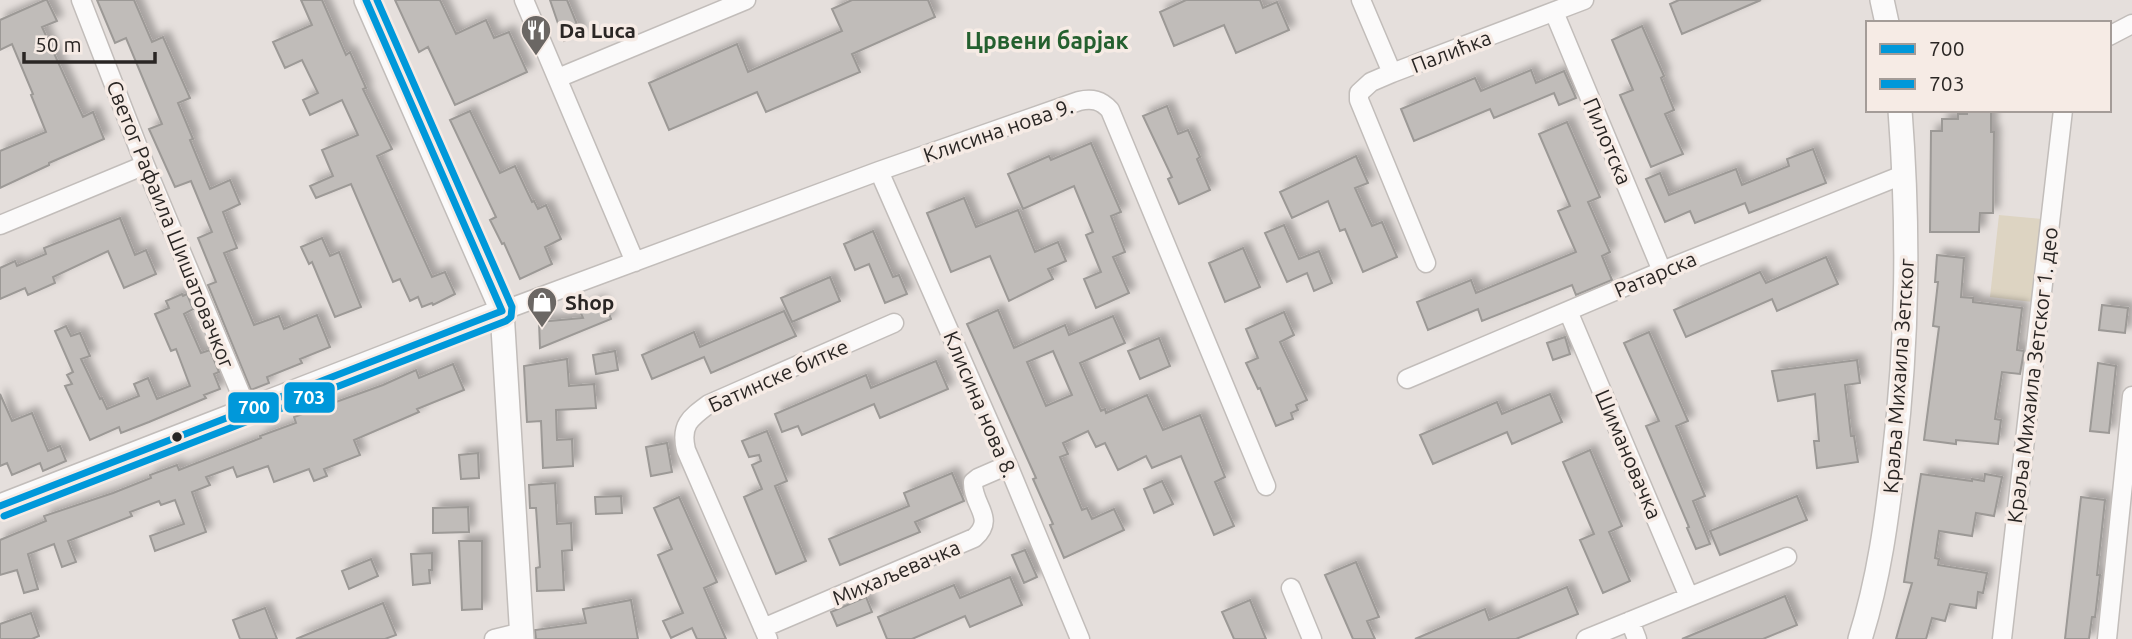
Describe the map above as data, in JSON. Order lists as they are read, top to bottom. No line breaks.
{"streets":{"street":["Палићка","Клисина нова 9.","Пилотска","Светог Рафаила Шишатовачког","Ратарска","Батинске битке","Краља Михаила Зетског 1. део","Краља Михаила Зетског","Клисина нова 8.","Шимановачка","Михаљевачка"]},"crossings":[["Палићка","Пилотска"],["Клисина нова 9.","Клисина нова 8."],["Пилотска","Ратарска"],["Ратарска","Краља Михаила Зетског"],["Ратарска","Шимановачка"],["Батинске битке","Михаљевачка"],["Клисина нова 8.","Михаљевачка"]],"districts":["Црвени барјак"],"places":{"restaurant":["Da Luca"],"shop":["Shop"]},"lines":["transit line 700","transit line 703"],"legend":["700","703"],"scale_bar":"50 m"}
